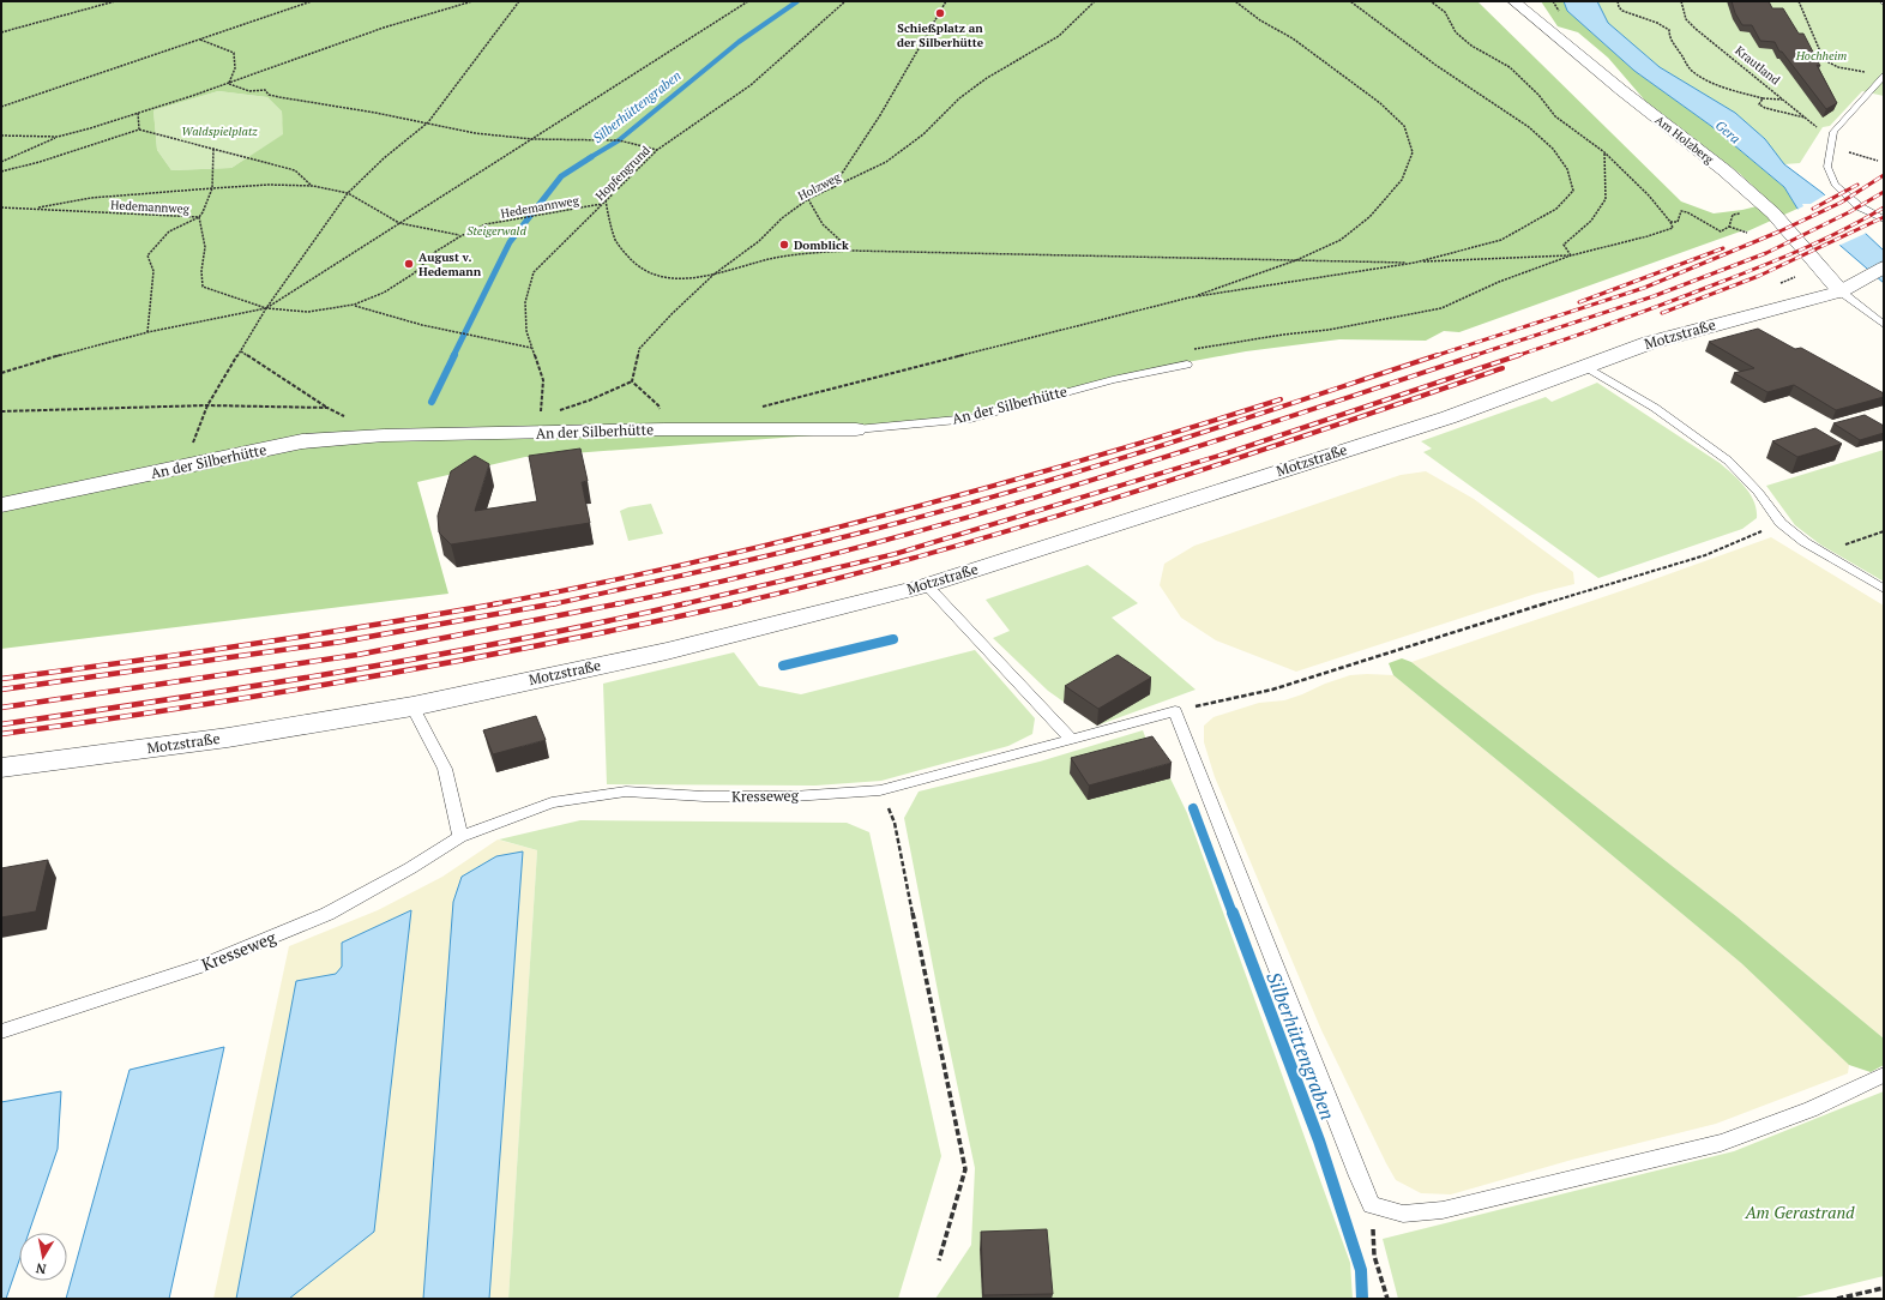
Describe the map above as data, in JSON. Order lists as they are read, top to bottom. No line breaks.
{"streets":{"street":["Am Holzberg","Motzstraße","An der Silberhütte"],"lane":["Kresseweg"],"path":["Krautland","Hopfengrund","Holzweg","Hedemannweg"]},"crossings":[["Am Holzberg","Motzstraße"],["Hopfengrund","Hedemannweg"],["Hopfengrund","An der Silberhütte"]],"water":["Silberhüttengraben","Gera"],"parks":["Hochheim","Waldspielplatz","Steigerwald","Am Gerastrand"],"places":["Schießplatz an der Silberhütte","Domblick","August v. Hedemann"],"north":"bottom"}
